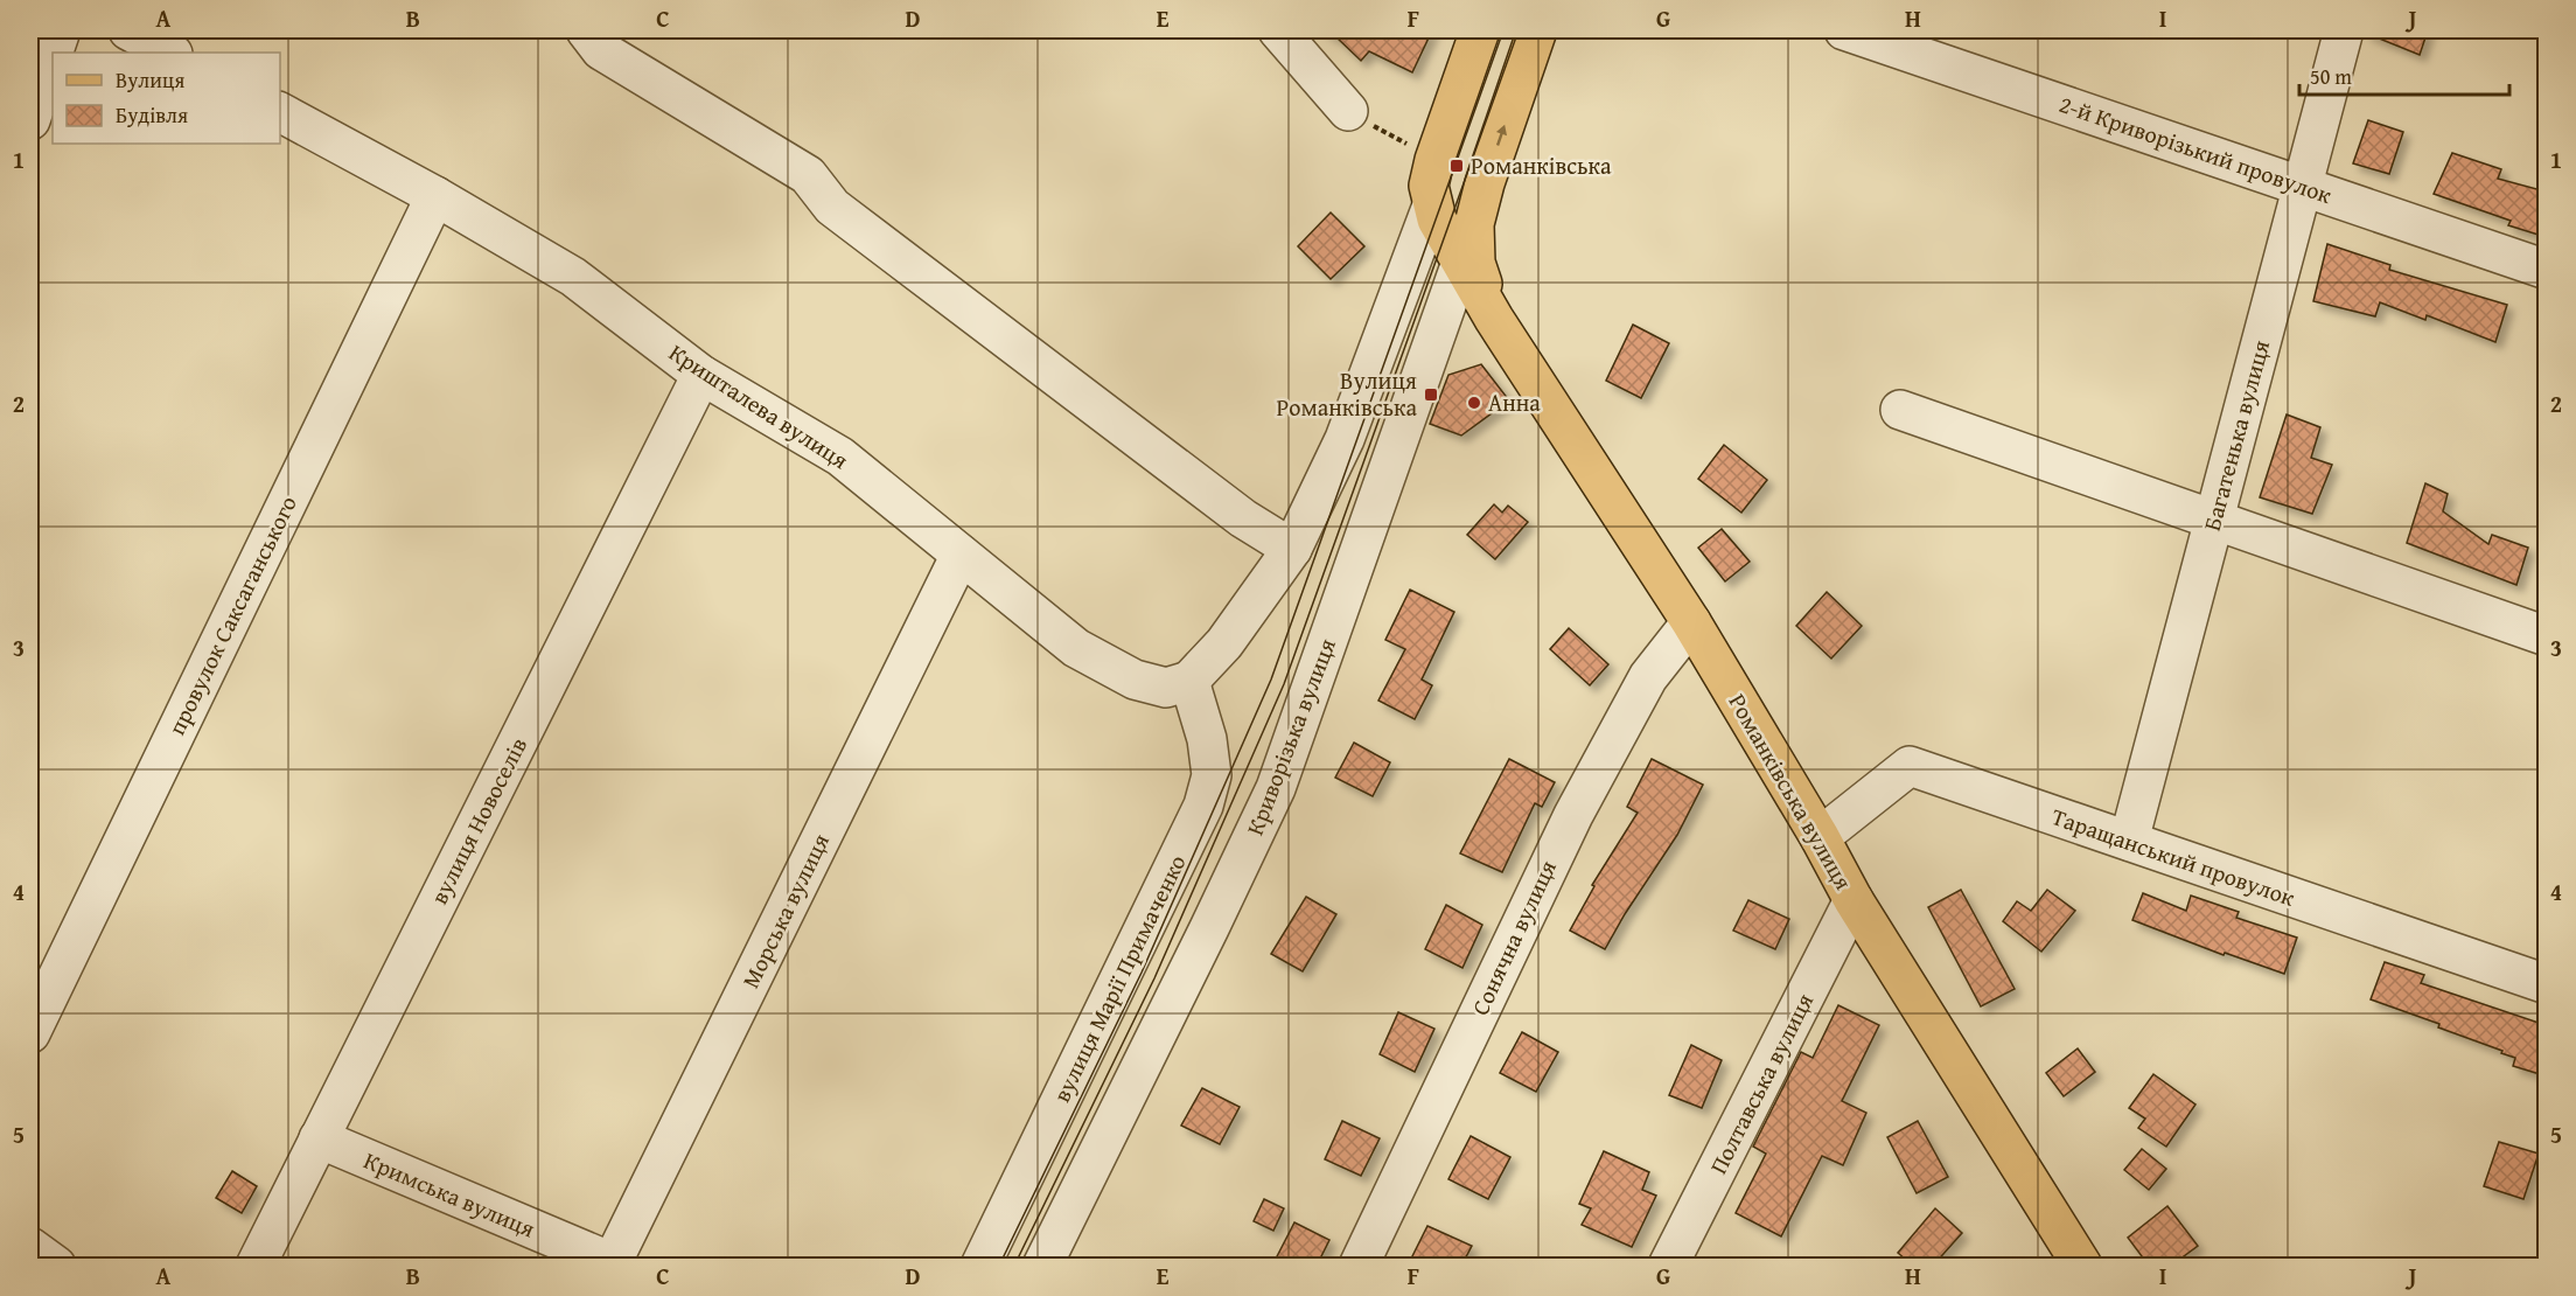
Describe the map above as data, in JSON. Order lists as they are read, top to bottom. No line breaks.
{"streets":{"main road":["Криворізька вулиця","Романківська вулиця"],"street":["2-й Криворізький провулок","Кришталева вулиця","Багатенька вулиця","провулок Саксаганського","вулиця Новоселів","Таращанський провулок","Морська вулиця","Сонячна вулиця","вулиця Марії Примаченко","Полтавська вулиця","Кримська вулиця"]},"crossings":[["2-й Криворізький провулок","Багатенька вулиця"],["Кришталева вулиця","провулок Саксаганського"],["Кришталева вулиця","вулиця Новоселів"],["Кришталева вулиця","Морська вулиця"],["Кришталева вулиця","вулиця Марії Примаченко"],["Багатенька вулиця","Таращанський провулок"],["Криворізька вулиця","Романківська вулиця"],["Романківська вулиця","Таращанський провулок"],["Романківська вулиця","Сонячна вулиця"],["Романківська вулиця","Полтавська вулиця"],["вулиця Новоселів","Кримська вулиця"],["Морська вулиця","Кримська вулиця"]],"places":{"transit":["Романківська","Вулиця Романківська"],"other":["Анна"]},"legend":["Вулиця","Будівля"],"scale_bar":"50 m","grid":{"columns":["A","B","C","D","E","F","G","H","I","J"],"rows":["1","2","3","4","5"]}}
